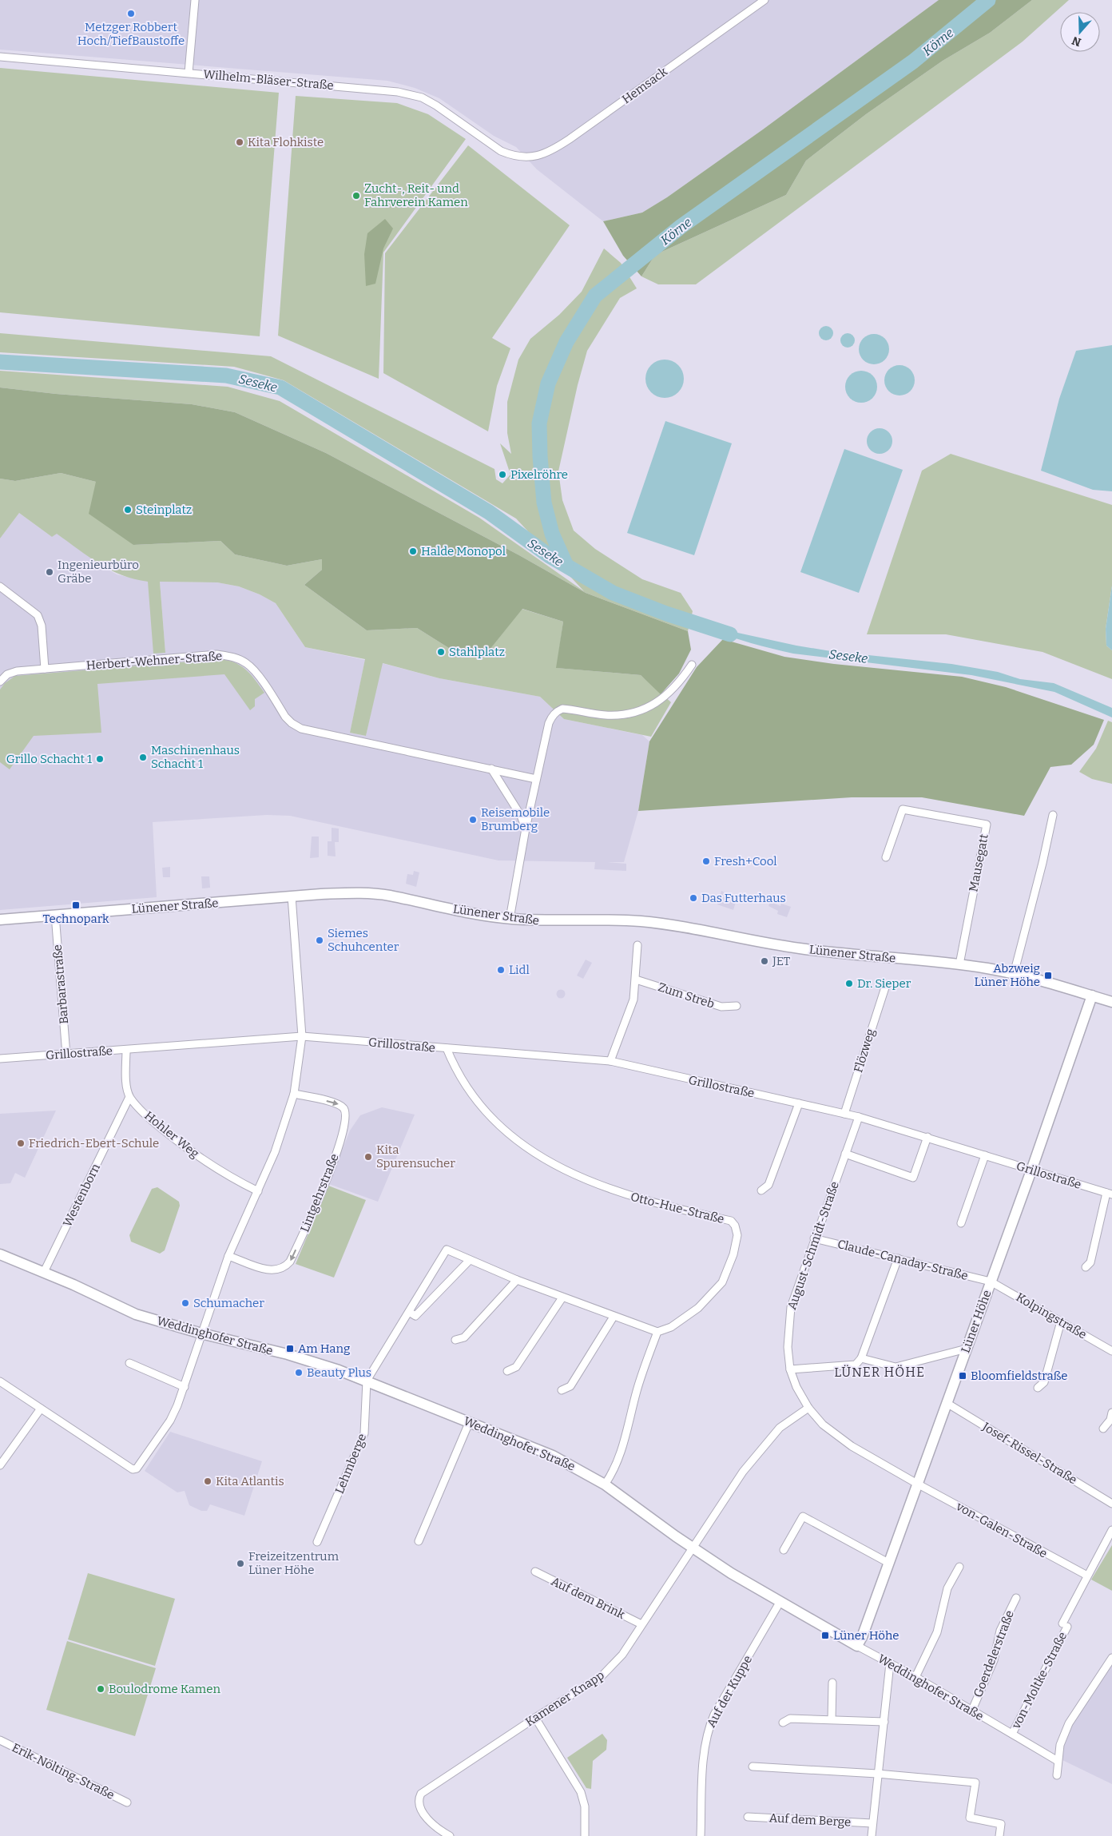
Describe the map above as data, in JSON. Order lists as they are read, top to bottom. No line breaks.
{"streets":{"street":["Wilhelm-Bläser-Straße","Hemsack","Herbert-Wehner-Straße","Mausegatt","Lünener Straße","Barbarastraße","Zum Streb","Grillostraße","Flözweg","Hohler Weg","Lintgehrstraße","Westenborn","Otto-Hue-Straße","August-Schmidt-Straße","Claude-Canaday-Straße","Kolpingstraße","Lüner Höhe","Weddinghofer Straße","Josef-Rissel-Straße","Lehmberge","von-Galen-Straße","Auf dem Brink","Goerdelerstraße","von-Moltke-Straße","Auf der Kuppe","Kamener Knapp","Erik-Nölting-Straße","Auf dem Berge"]},"crossings":[["Wilhelm-Bläser-Straße","Hemsack"],["Mausegatt","Lünener Straße"],["Lünener Straße","Barbarastraße"],["Lünener Straße","Lüner Höhe"],["Barbarastraße","Grillostraße"],["Grillostraße","Flözweg"],["Grillostraße","Otto-Hue-Straße"],["Grillostraße","August-Schmidt-Straße"],["Grillostraße","Lüner Höhe"],["Hohler Weg","Westenborn"],["Westenborn","Weddinghofer Straße"],["August-Schmidt-Straße","Claude-Canaday-Straße"],["August-Schmidt-Straße","Lüner Höhe"],["August-Schmidt-Straße","von-Galen-Straße"],["August-Schmidt-Straße","Kamener Knapp"],["Claude-Canaday-Straße","Kolpingstraße"],["Claude-Canaday-Straße","Lüner Höhe"],["Kolpingstraße","Lüner Höhe"],["Lüner Höhe","Weddinghofer Straße"],["Lüner Höhe","Josef-Rissel-Straße"],["Lüner Höhe","von-Galen-Straße"],["Weddinghofer Straße","Lehmberge"],["Weddinghofer Straße","Goerdelerstraße"],["Weddinghofer Straße","von-Moltke-Straße"],["Weddinghofer Straße","Auf der Kuppe"],["Weddinghofer Straße","Kamener Knapp"],["von-Galen-Straße","von-Moltke-Straße"],["Auf dem Brink","Kamener Knapp"]],"districts":["LÜNER HÖHE"],"water":["Körne","Seseke"],"places":{"other":["Metzger Robbert Hoch/TiefBaustoffe","Kita Flohkiste","Zucht-, Reit- und Fahrverein Kamen","Pixelröhre","Steinplatz","Halde Monopol","Ingenieurbüro Gräbe","Stahlplatz","Maschinenhaus Schacht 1","Grillo Schacht 1","Reisemobile Brumberg","Fresh+Cool","Das Futterhaus","Siemes Schuhcenter","JET","Lidl","Dr. Sieper","Friedrich-Ebert-Schule","Kita Spurensucher","Schumacher","Beauty Plus","Kita Atlantis","Freizeitzentrum Lüner Höhe","Boulodrome Kamen"],"transit":["Technopark","Abzweig Lüner Höhe","Am Hang","Bloomfieldstraße","Lüner Höhe"]},"north":"bottom"}
